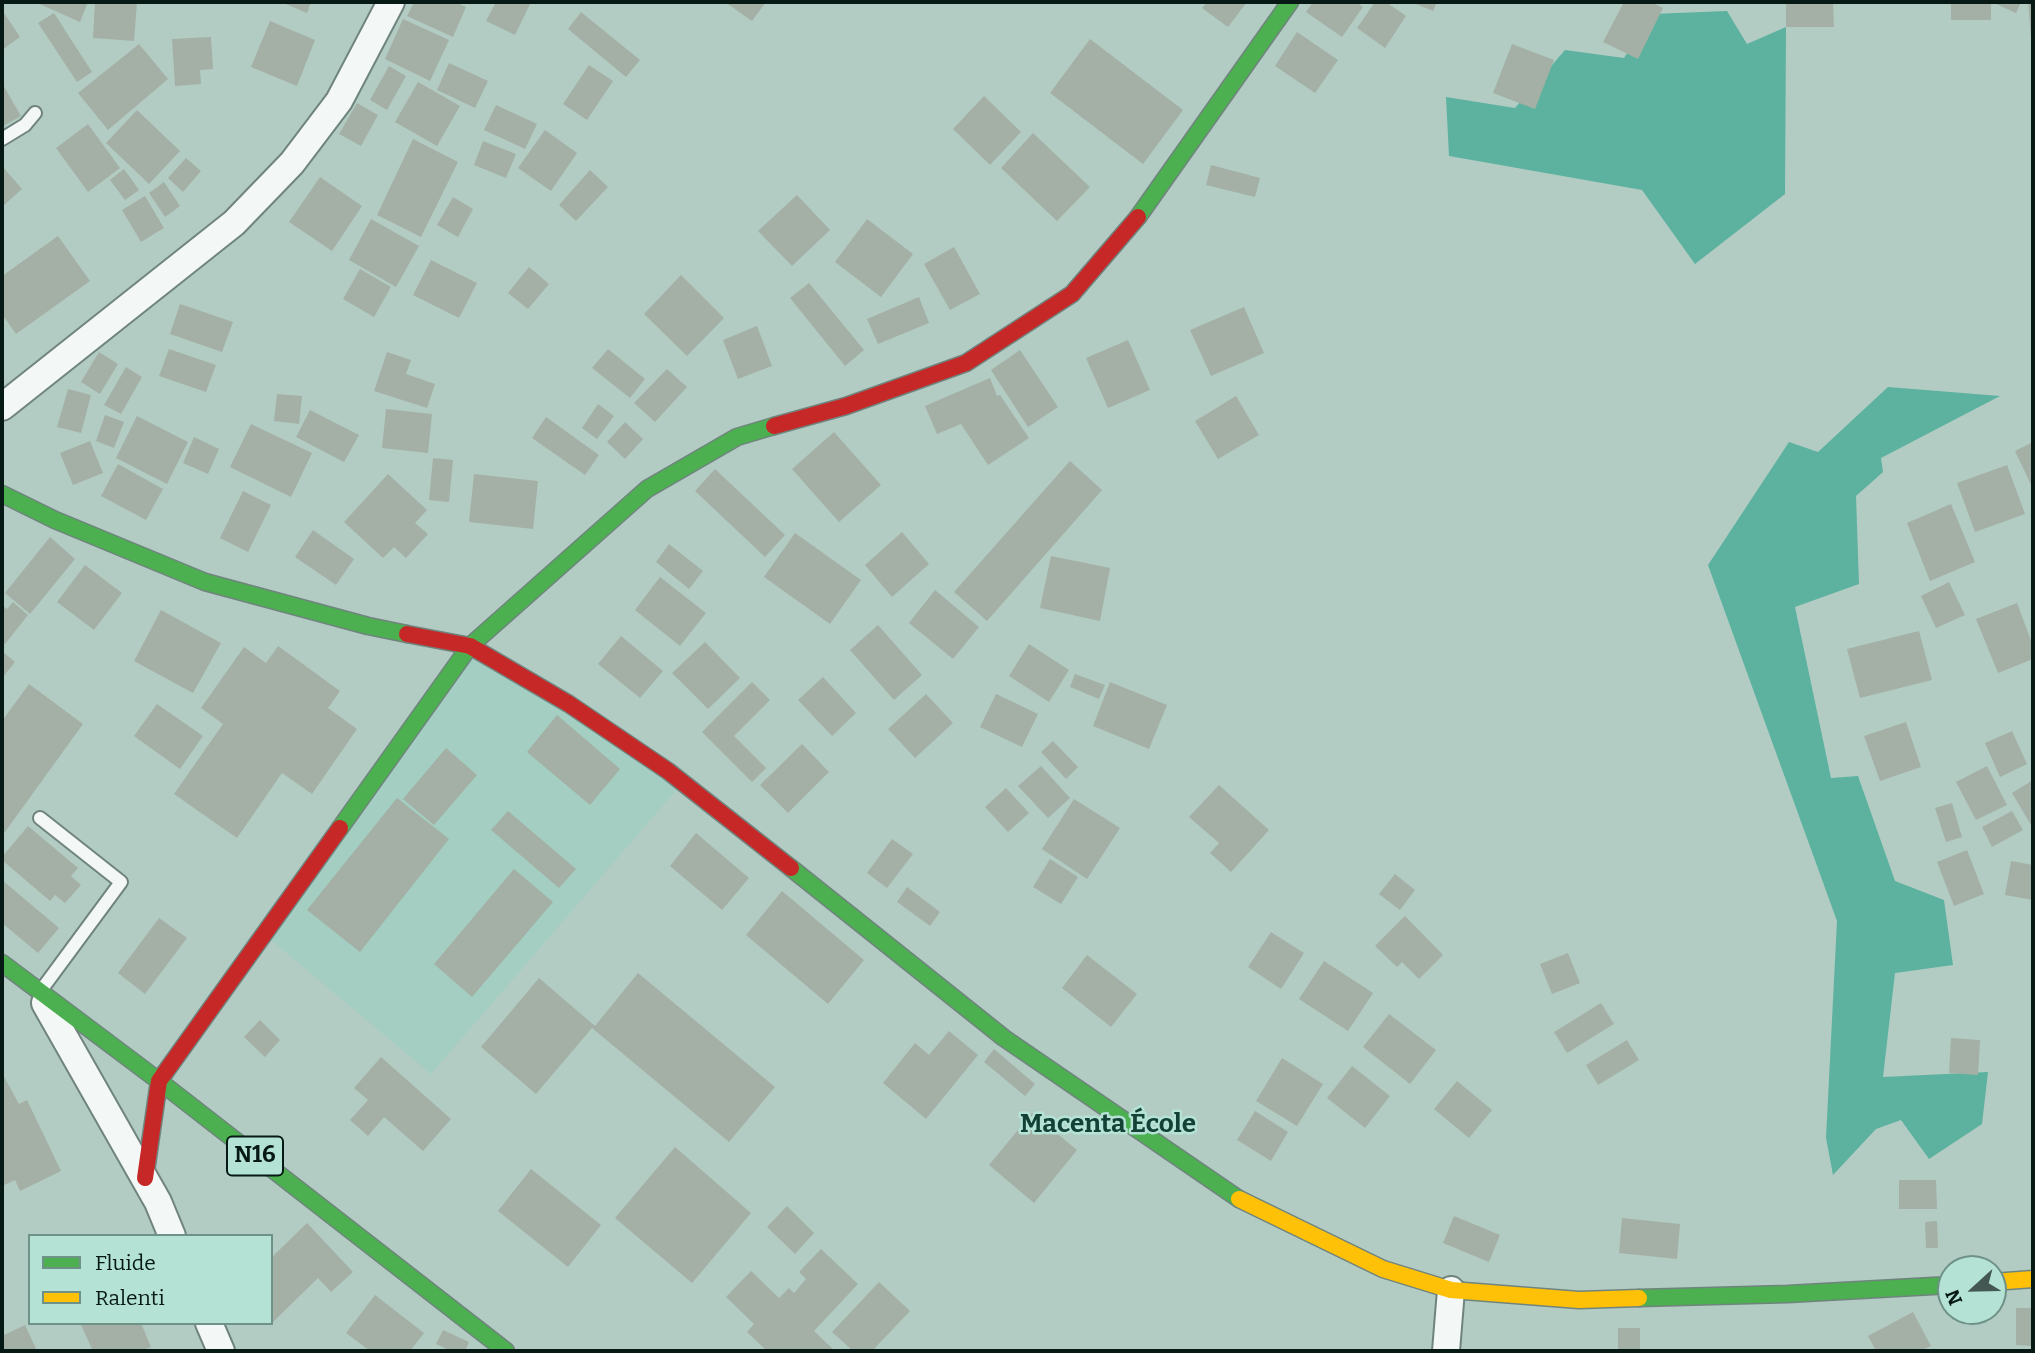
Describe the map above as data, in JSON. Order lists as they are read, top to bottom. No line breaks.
{"streets":{"main road":["N16"]},"districts":["Macenta École"],"legend":["Fluide","Ralenti"],"north":"left"}
